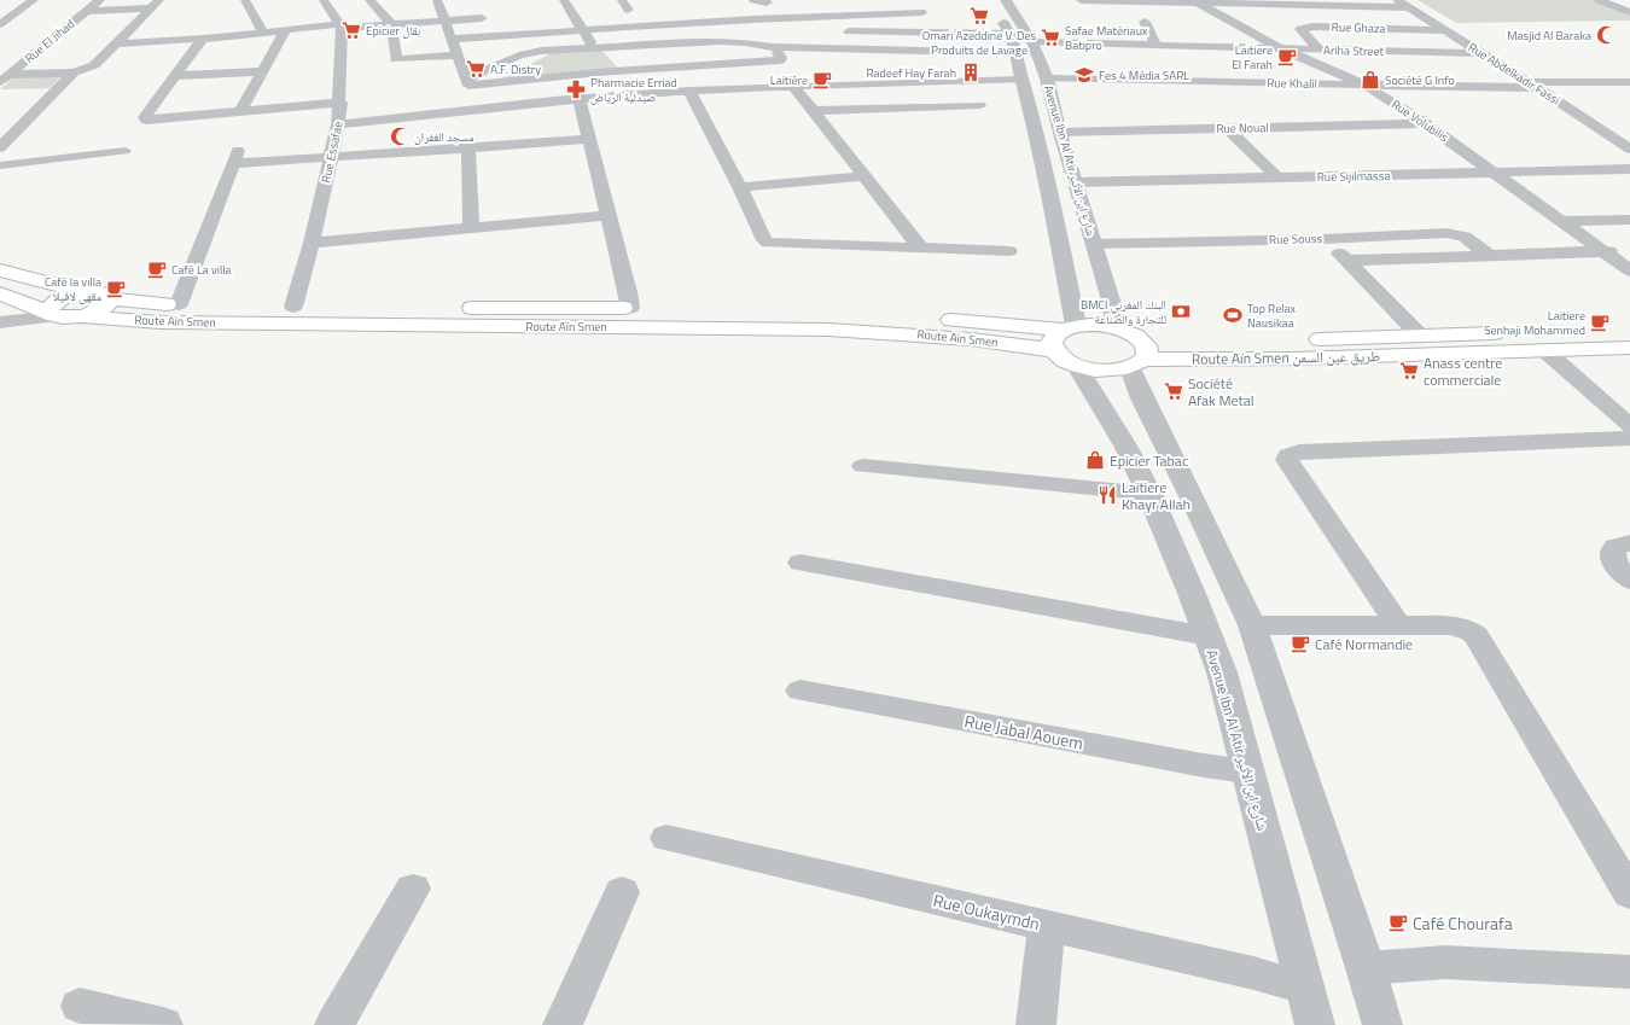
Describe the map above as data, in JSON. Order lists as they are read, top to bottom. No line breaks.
{"streets":{"main road":["Route Aïn Smen","Route Aïn Smen طريق عين السمن"],"street":["Rue Ghaza","Rue El Jihad","Ariha Street","Rue Abdelkadir Fassi","Rue Khalil","Rue Volubilis","Rue Noual","Rue Essafae","Avenue Ibn Al Atir شارع ابن الأثير","Rue Sijilmassa","Rue Souss","Rue Jabal Aouem","Rue Oukaymdn"]},"crossings":[["Rue Ghaza","Ariha Street"],["Rue Ghaza","Rue Abdelkadir Fassi"],["Ariha Street","Rue Abdelkadir Fassi"],["Ariha Street","Rue Volubilis"],["Ariha Street","Avenue Ibn Al Atir شارع ابن الأثير"],["Rue Abdelkadir Fassi","Rue Khalil"],["Rue Khalil","Rue Volubilis"],["Rue Khalil","Avenue Ibn Al Atir شارع ابن الأثير"],["Rue Volubilis","Rue Noual"],["Rue Volubilis","Rue Sijilmassa"],["Rue Noual","Avenue Ibn Al Atir شارع ابن الأثير"],["Rue Essafae","Route Aïn Smen"],["Avenue Ibn Al Atir شارع ابن الأثير","Rue Sijilmassa"],["Avenue Ibn Al Atir شارع ابن الأثير","Rue Souss"],["Avenue Ibn Al Atir شارع ابن الأثير","Route Aïn Smen"],["Avenue Ibn Al Atir شارع ابن الأثير","Rue Jabal Aouem"],["Avenue Ibn Al Atir شارع ابن الأثير","Rue Oukaymdn"],["Route Aïn Smen","Route Aïn Smen طريق عين السمن"]],"places":{"supermarket":["Omari Azeddine V. Des Produits de Lavage","Epicier بقال","Safae Matériaux Batipro","A.F. Distry","Anass centre commerciale","Société Afak Metal"],"mosque":["Masjid Al Baraka","مسجد الغفران"],"cafe":["Laitiere El Farah","Laitière","Café La villa","Café la villa مقهى لافيلا","Laitiere Senhaji Mohammed","Café Normandie","Café Chourafa"],"building":["Radeef Hay Farah"],"school or university":["Fes 4 Média SARL"],"shop":["Société G Info","Epicier Tabac"],"pharmacy":["Pharmacie Erriad صيدلية الرياض"],"bank":["BMCI البنك المغربي للتجارة والصناعة"],"sports":["Top Relax Nausikaa"],"restaurant":["Laitiere Khayr Allah"]}}
